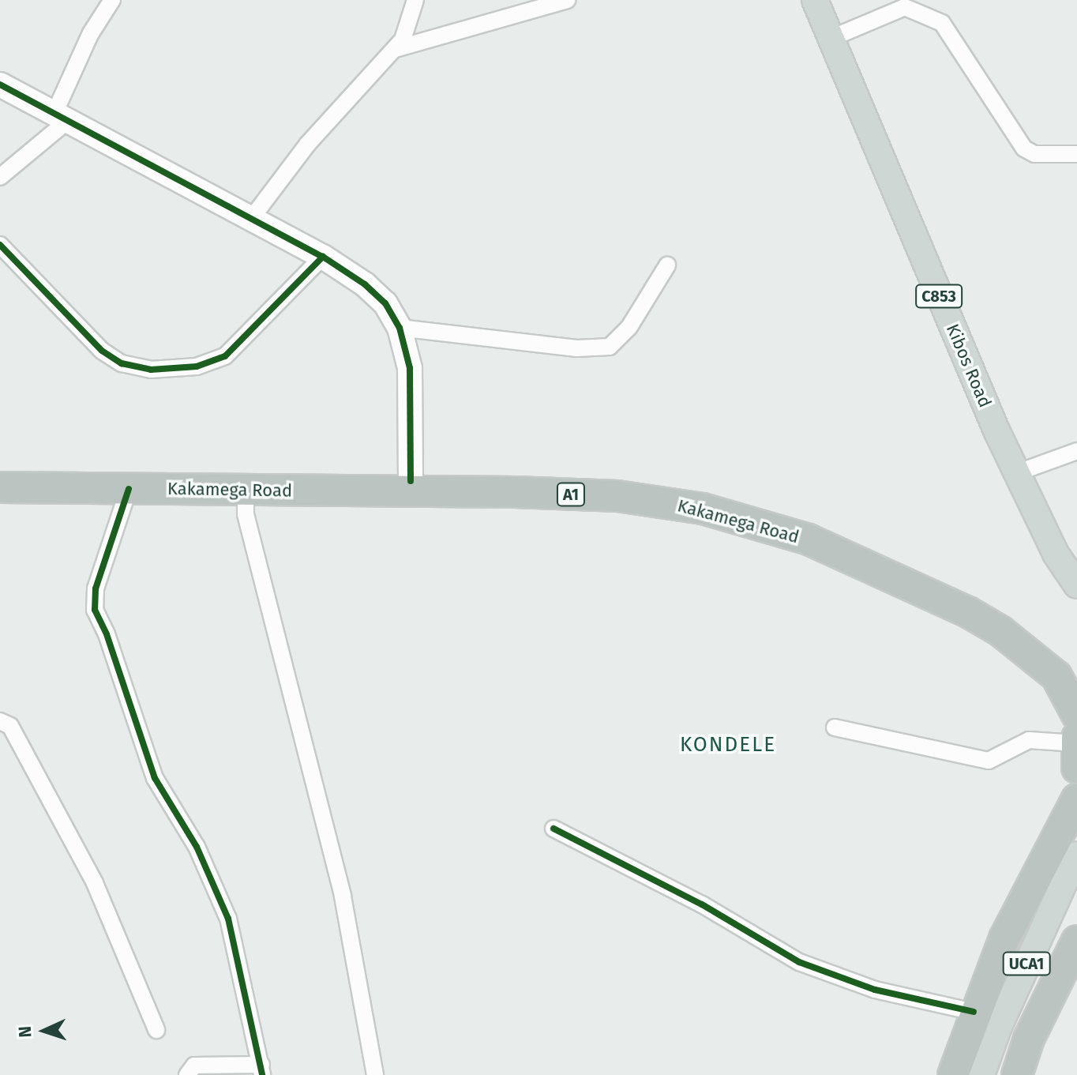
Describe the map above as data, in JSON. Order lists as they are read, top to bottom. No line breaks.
{"streets":{"highway":["Kakamega Road","A1"],"main road":["C853","Kibos Road","UCA1"]},"districts":["KONDELE"],"north":"left"}
